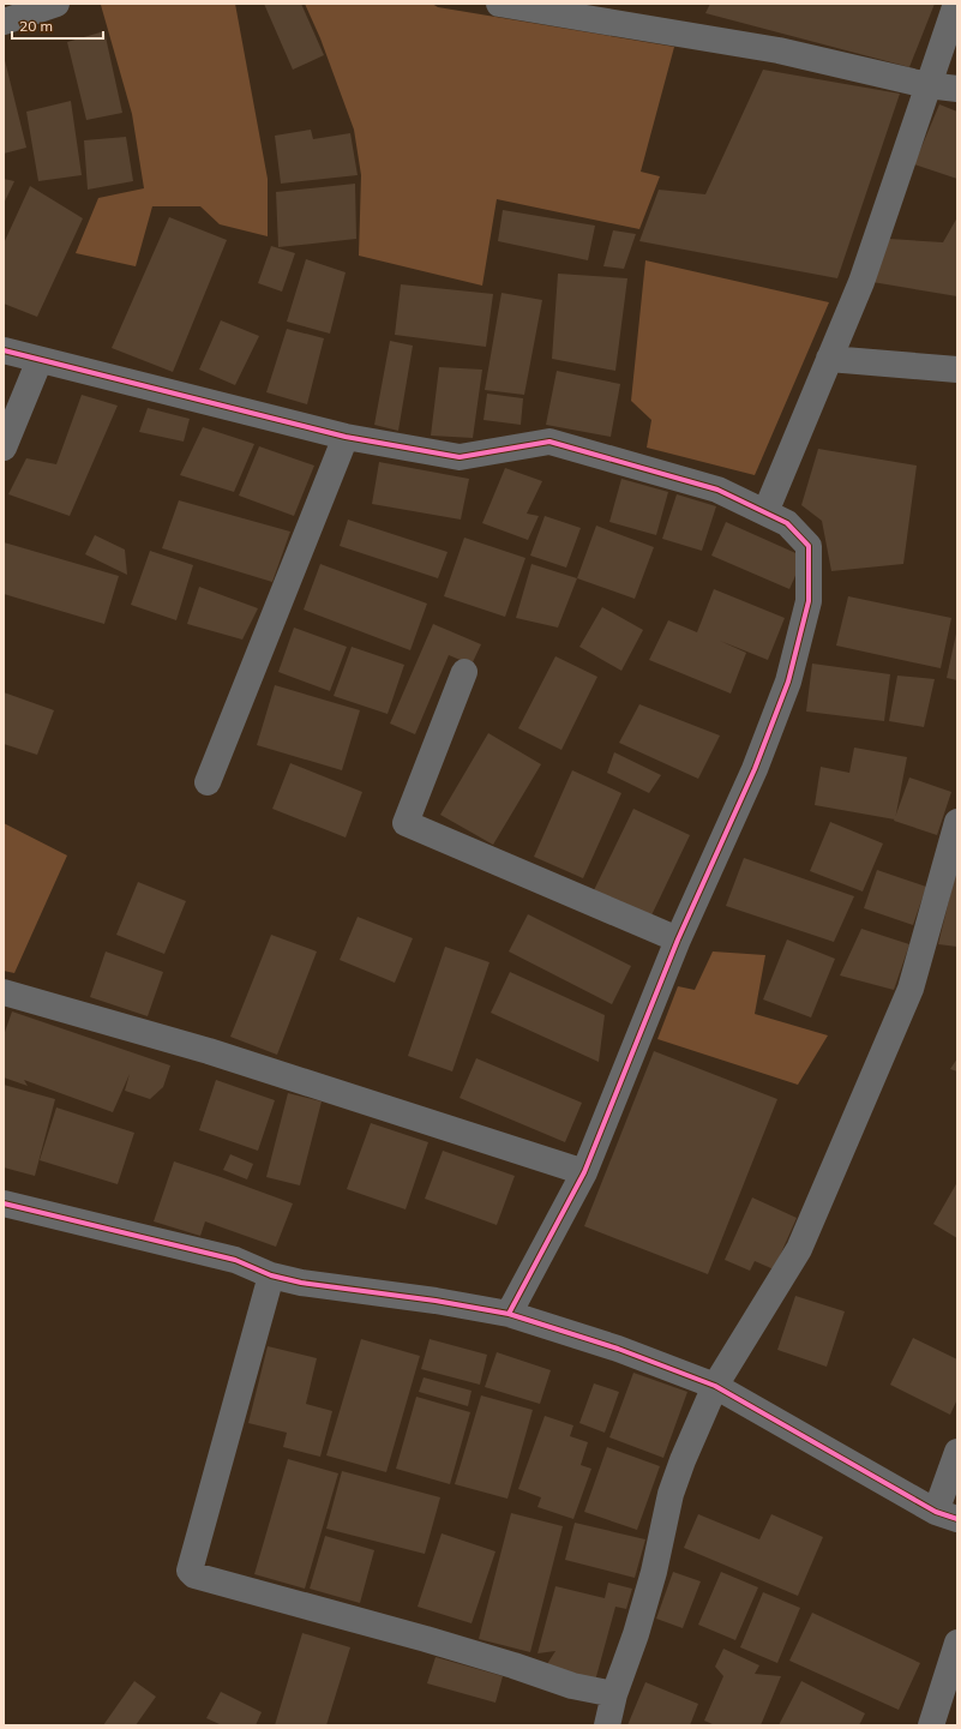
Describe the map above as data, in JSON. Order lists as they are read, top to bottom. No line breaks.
{"scale_bar":"20 m"}
